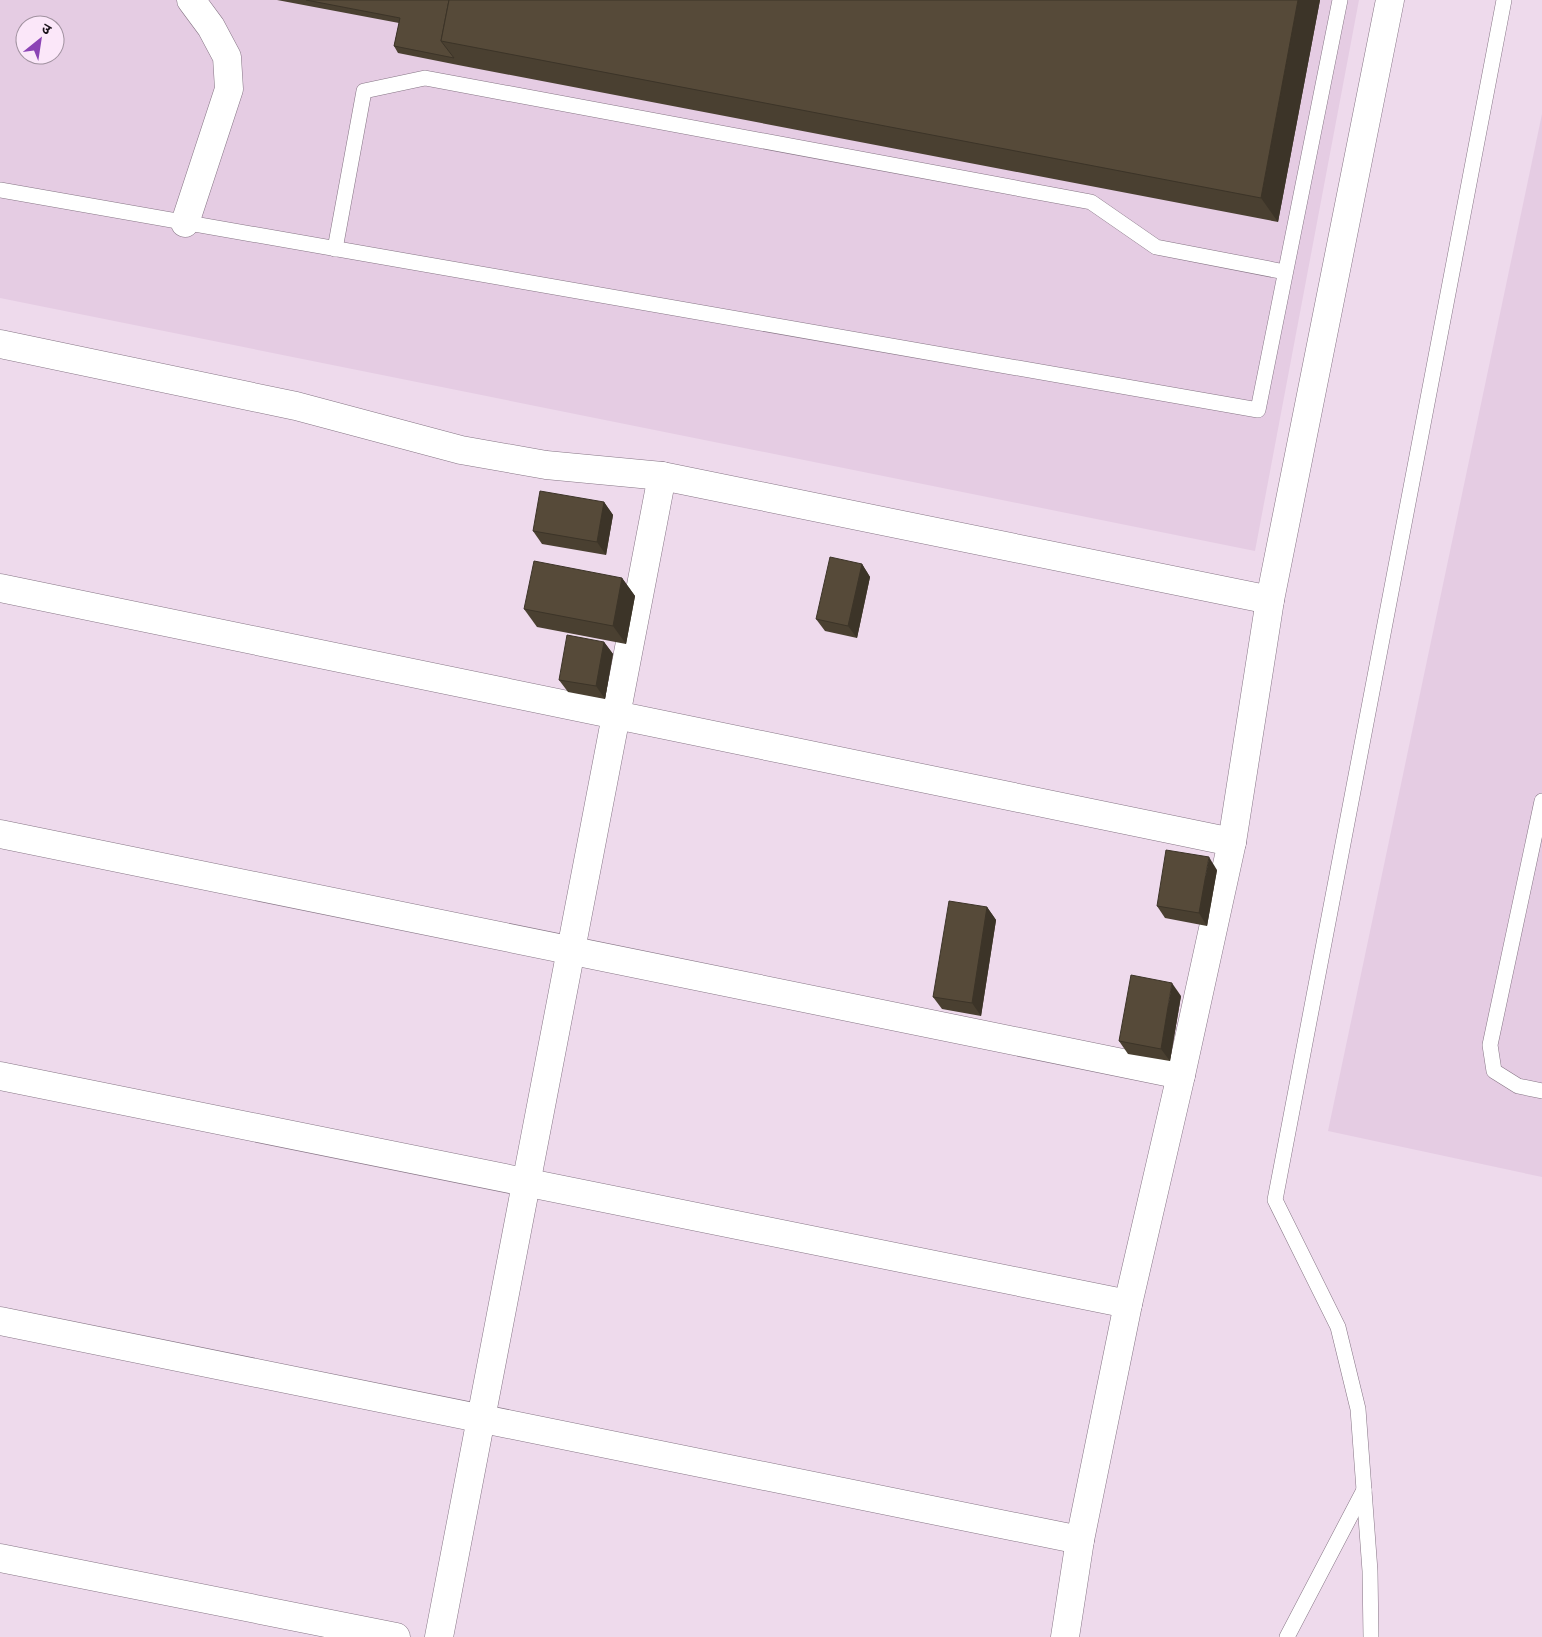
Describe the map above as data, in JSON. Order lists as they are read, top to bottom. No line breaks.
{"north":"top right"}
